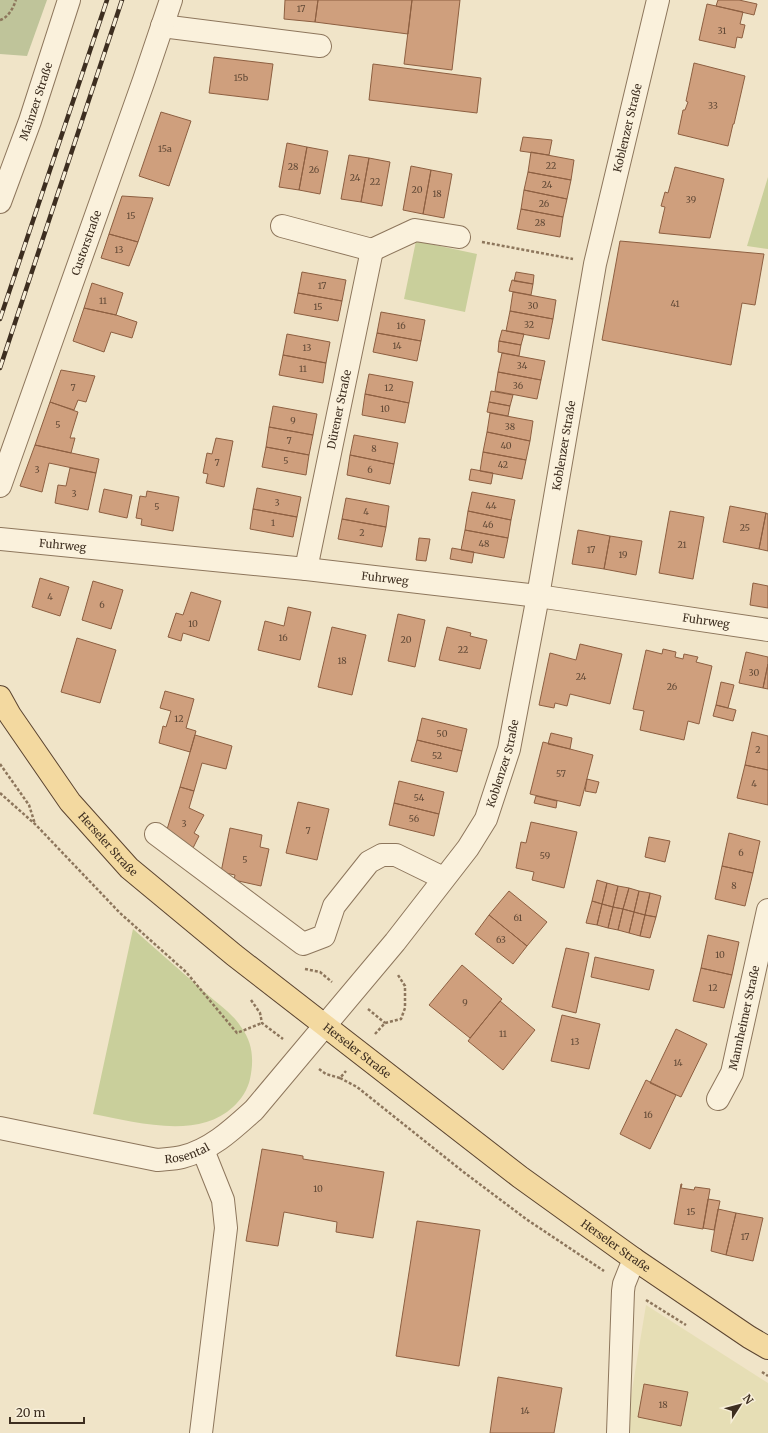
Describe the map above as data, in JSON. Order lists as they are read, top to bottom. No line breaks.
{"streets":{"main road":["Herseler Straße"],"street":["Mainzer Straße","Koblenzer Straße","Custorstraße","Dürener Straße","Fuhrweg","Mannheimer Straße","Rosental"]},"crossings":[["Koblenzer Straße","Fuhrweg"],["Koblenzer Straße","Herseler Straße"],["Koblenzer Straße","Rosental"],["Dürener Straße","Fuhrweg"],["Herseler Straße","Rosental"]],"house_numbers":["17","31","15b","33","15a","22","28","26","24","22","24","20","18","39","26","15","28","13","17","11","41","30","15","32","16","14","13","34","11","36","7","12","10","9","5","38","7","40","8","5","7","42","3","6","3","3","44","5","4","1","46","25","2","48","21","17","19","4","6","10","16","20","22","18","30","24","26","12","50","2","52","57","4","54","56","3","7","6","59","5","8","61","63","10","12","9","11","13","14","16","10","15","17","18","14"],"scale_bar":"20 m","north":"top right"}
